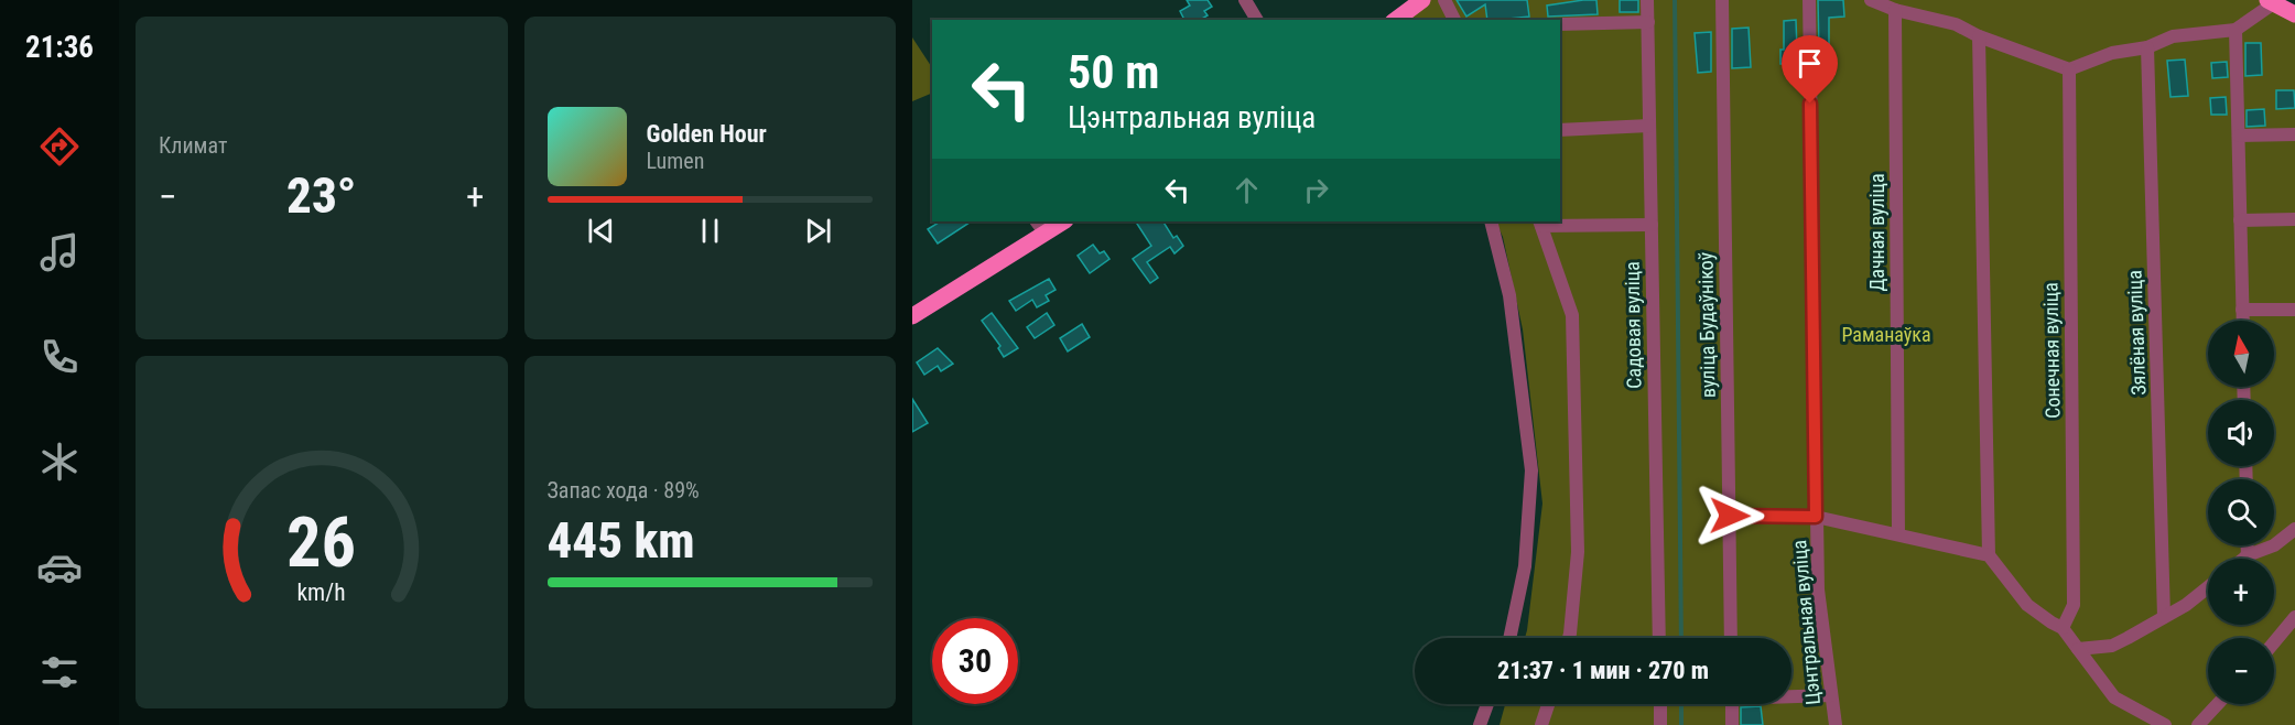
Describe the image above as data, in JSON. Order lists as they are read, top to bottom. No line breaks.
{"streets":{"street":["Дачная вуліца","Садовая вуліца","вуліца Будаўнікоў","Зялёная вуліца","Сонечная вуліца","Цэнтральная вуліца"]},"parks":["Раманаўка"],"north":"top","page":{"tabs":"21:36","tile":["Климат",["Запас хода · 89%","445 km"]],"turn":["50 m","Цэнтральная вуліца"],"song":["Golden Hour","Lumen"],"heat":["−","23°","+"],"map_buttons":["+","−"],"limit":"30","trip":"21:37 · 1 мин · 270 m","gauge":["26","km/h"]}}
